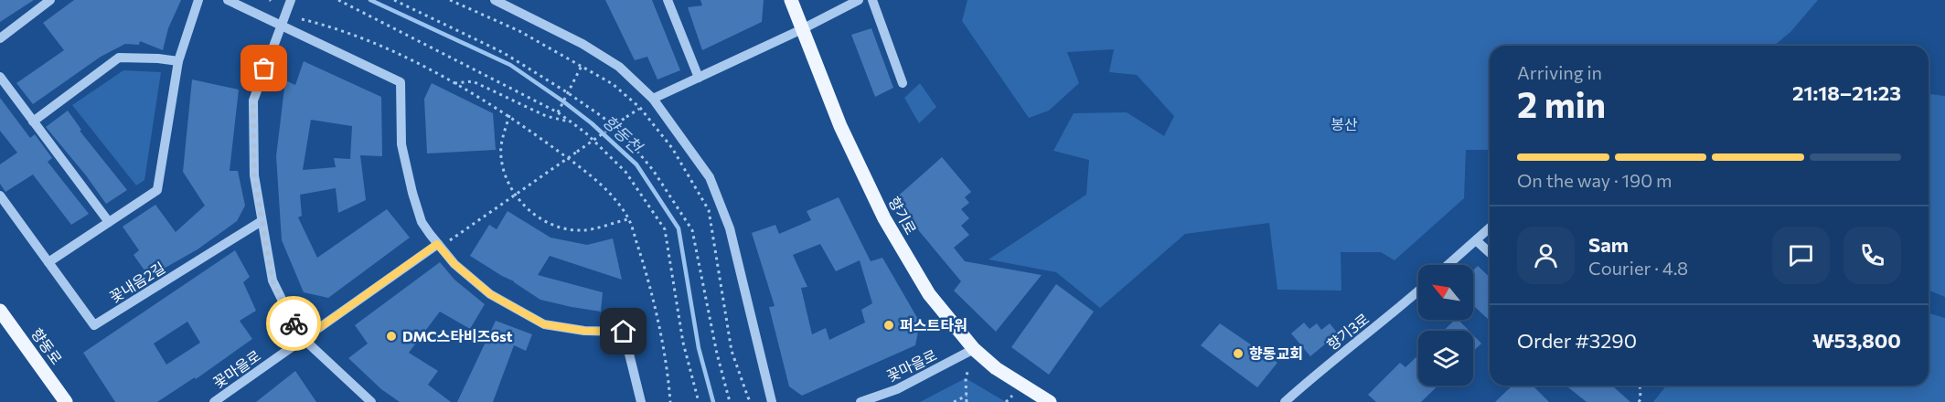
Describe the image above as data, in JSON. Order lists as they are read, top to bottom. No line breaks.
{"streets":{"main road":["향기로","향동로"],"street":["꽃내음2길","향기3로","꽃마을로"]},"crossings":[["향기로","꽃마을로"]],"water":["향동천"],"parks":["봉산"],"places":["퍼스트타워","DMC스타비즈6st","향동교회"],"north":"top left","page":{"heading":["2 min","Arriving in","21:18–21:23"],"panel":["Sam","Courier · 4.8","Order #3290","₩53,800"],"bar":"On the way · 190 m"}}
